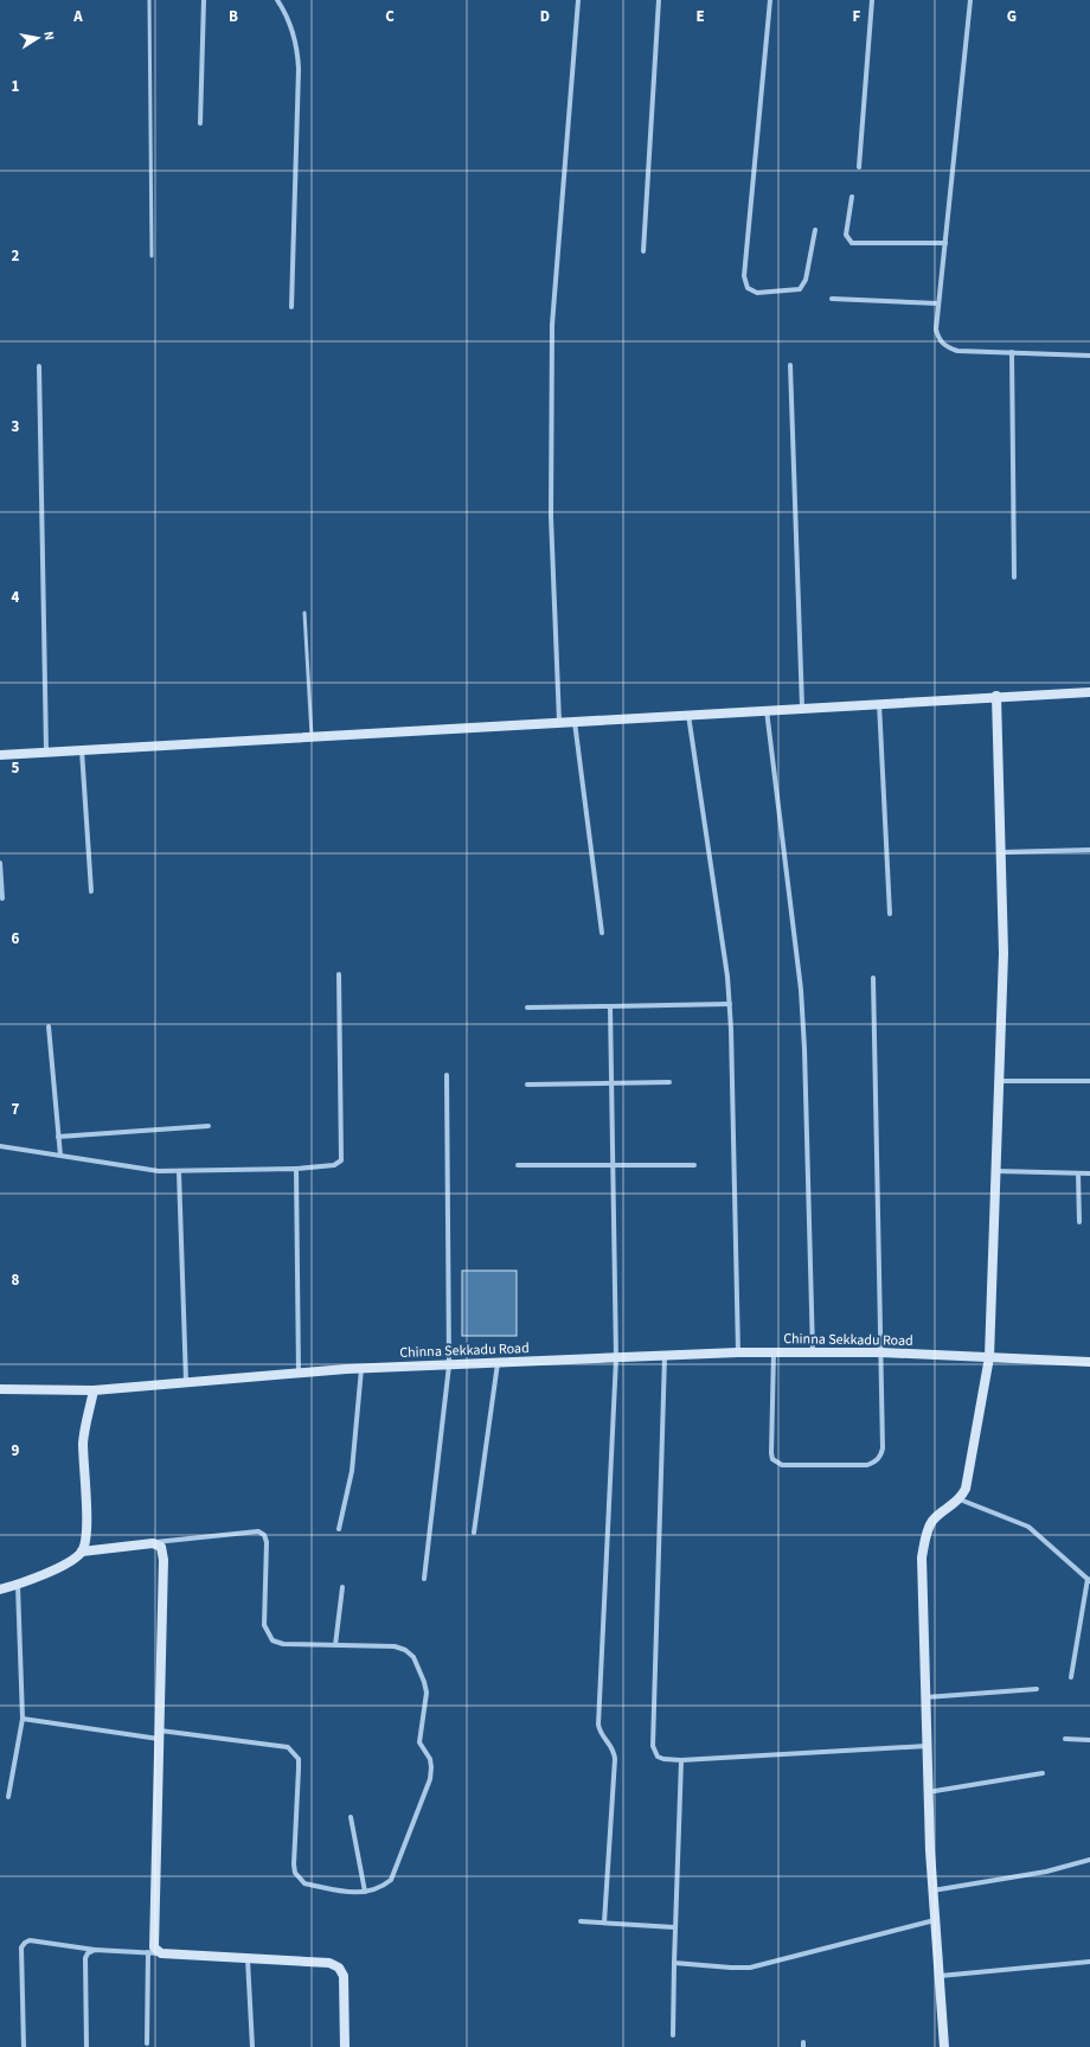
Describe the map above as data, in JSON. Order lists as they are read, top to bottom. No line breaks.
{"streets":{"street":["Chinna Sekkadu Road"]},"north":"right","grid":{"columns":["A","B","C","D","E","F","G"],"rows":["1","2","3","4","5","6","7","8","9"]}}
